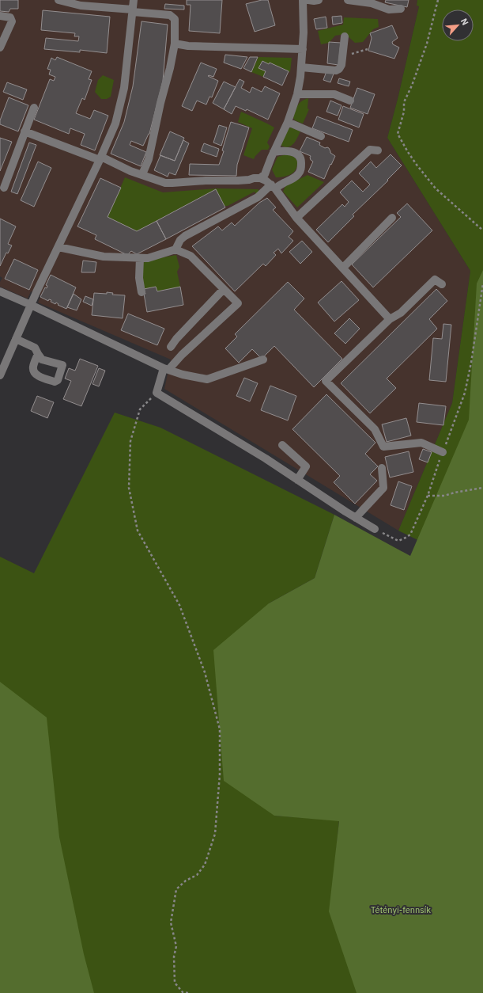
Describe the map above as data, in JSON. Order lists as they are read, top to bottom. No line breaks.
{"parks":["Tétényi-fennsík"],"north":"top right"}
